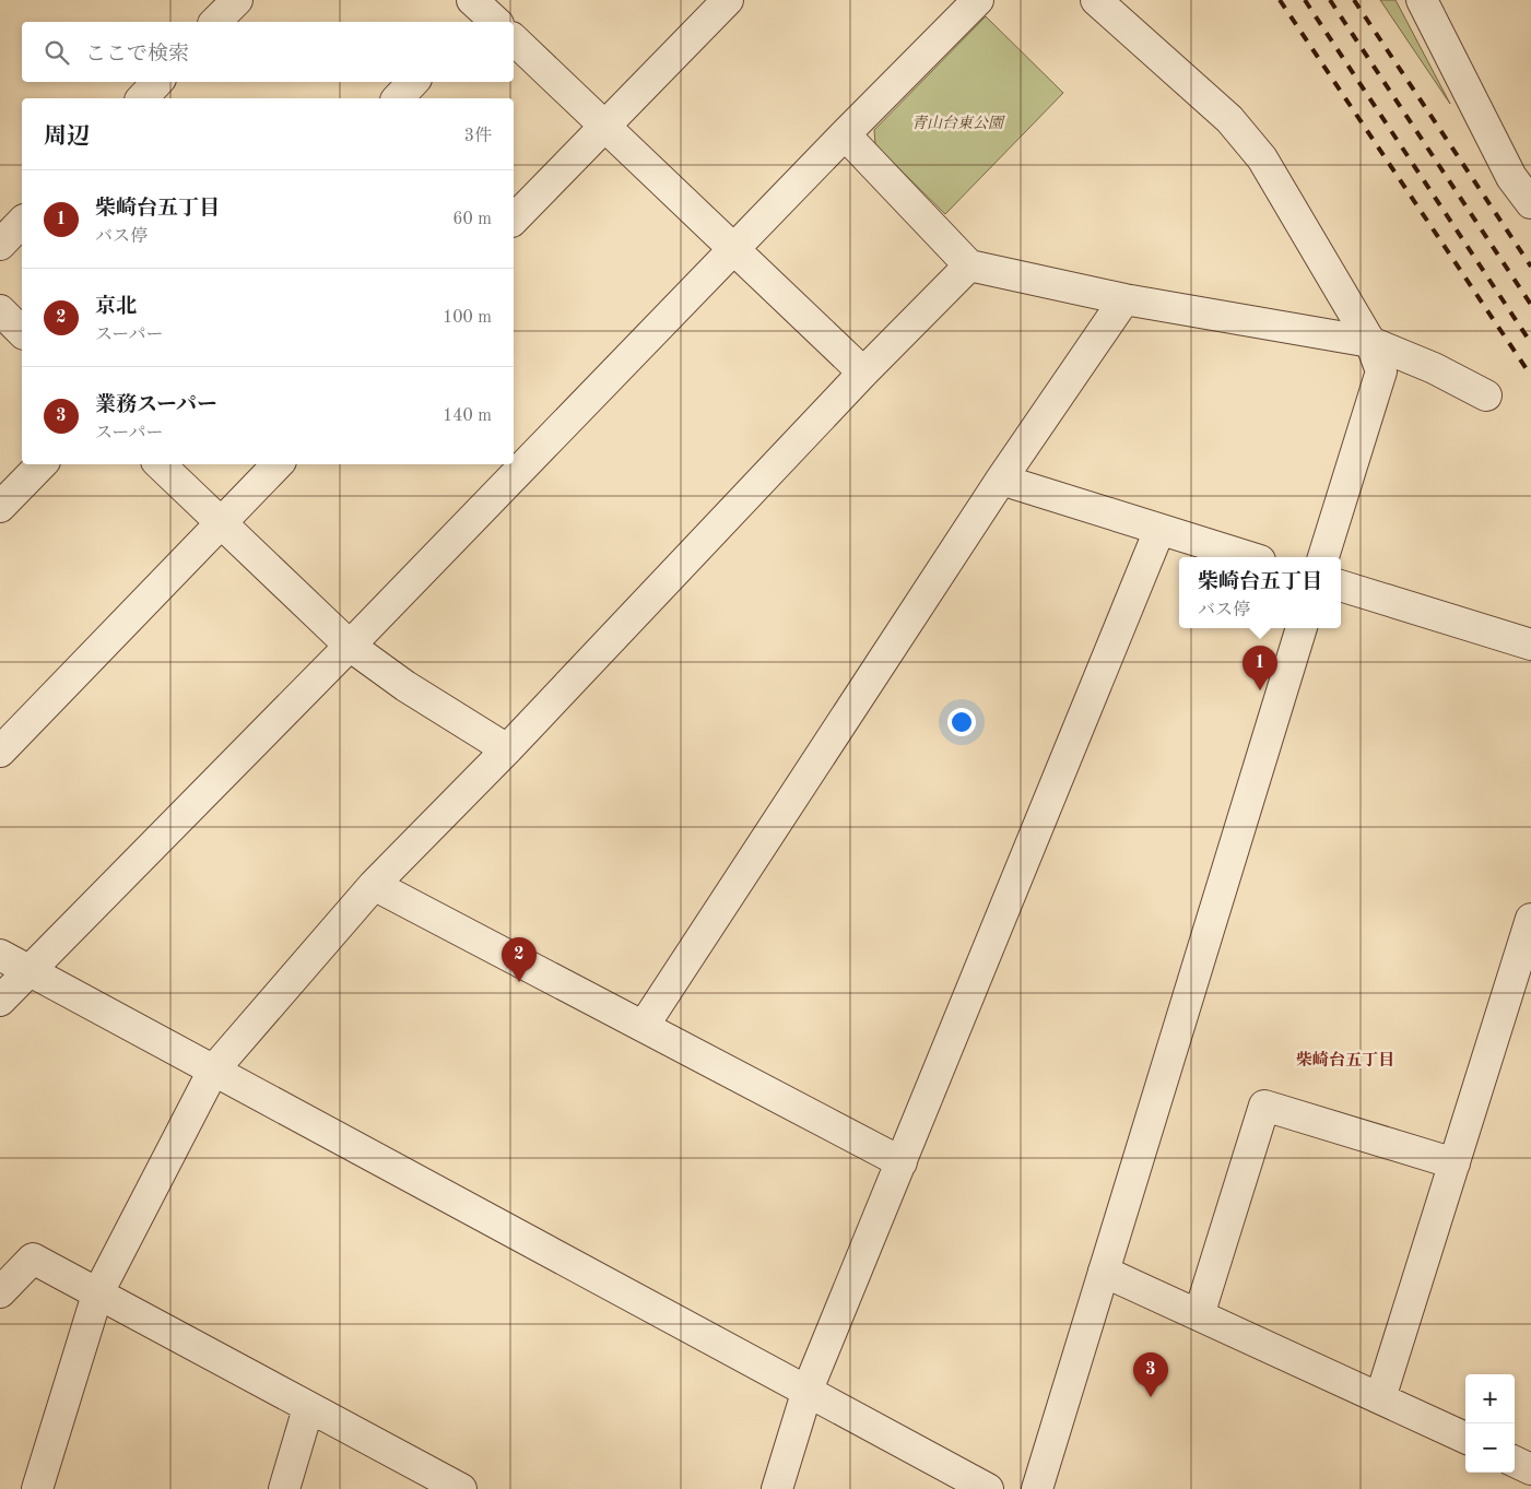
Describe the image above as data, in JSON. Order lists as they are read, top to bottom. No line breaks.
{"districts":["柴崎台五丁目"],"parks":["青山台東公園"],"page":{"search":"ここで検索","heading":["周辺","3件"],"list":[{"mark":"1","name":"柴崎台五丁目","note":"バス停","value":"60 m"},{"mark":"2","name":"京北","note":"スーパー","value":"100 m"},{"mark":"3","name":"業務スーパー","note":"スーパー","value":"140 m"}],"popup":["柴崎台五丁目","バス停"],"pins":["1","2","3"],"map_buttons":["+","−"]}}
